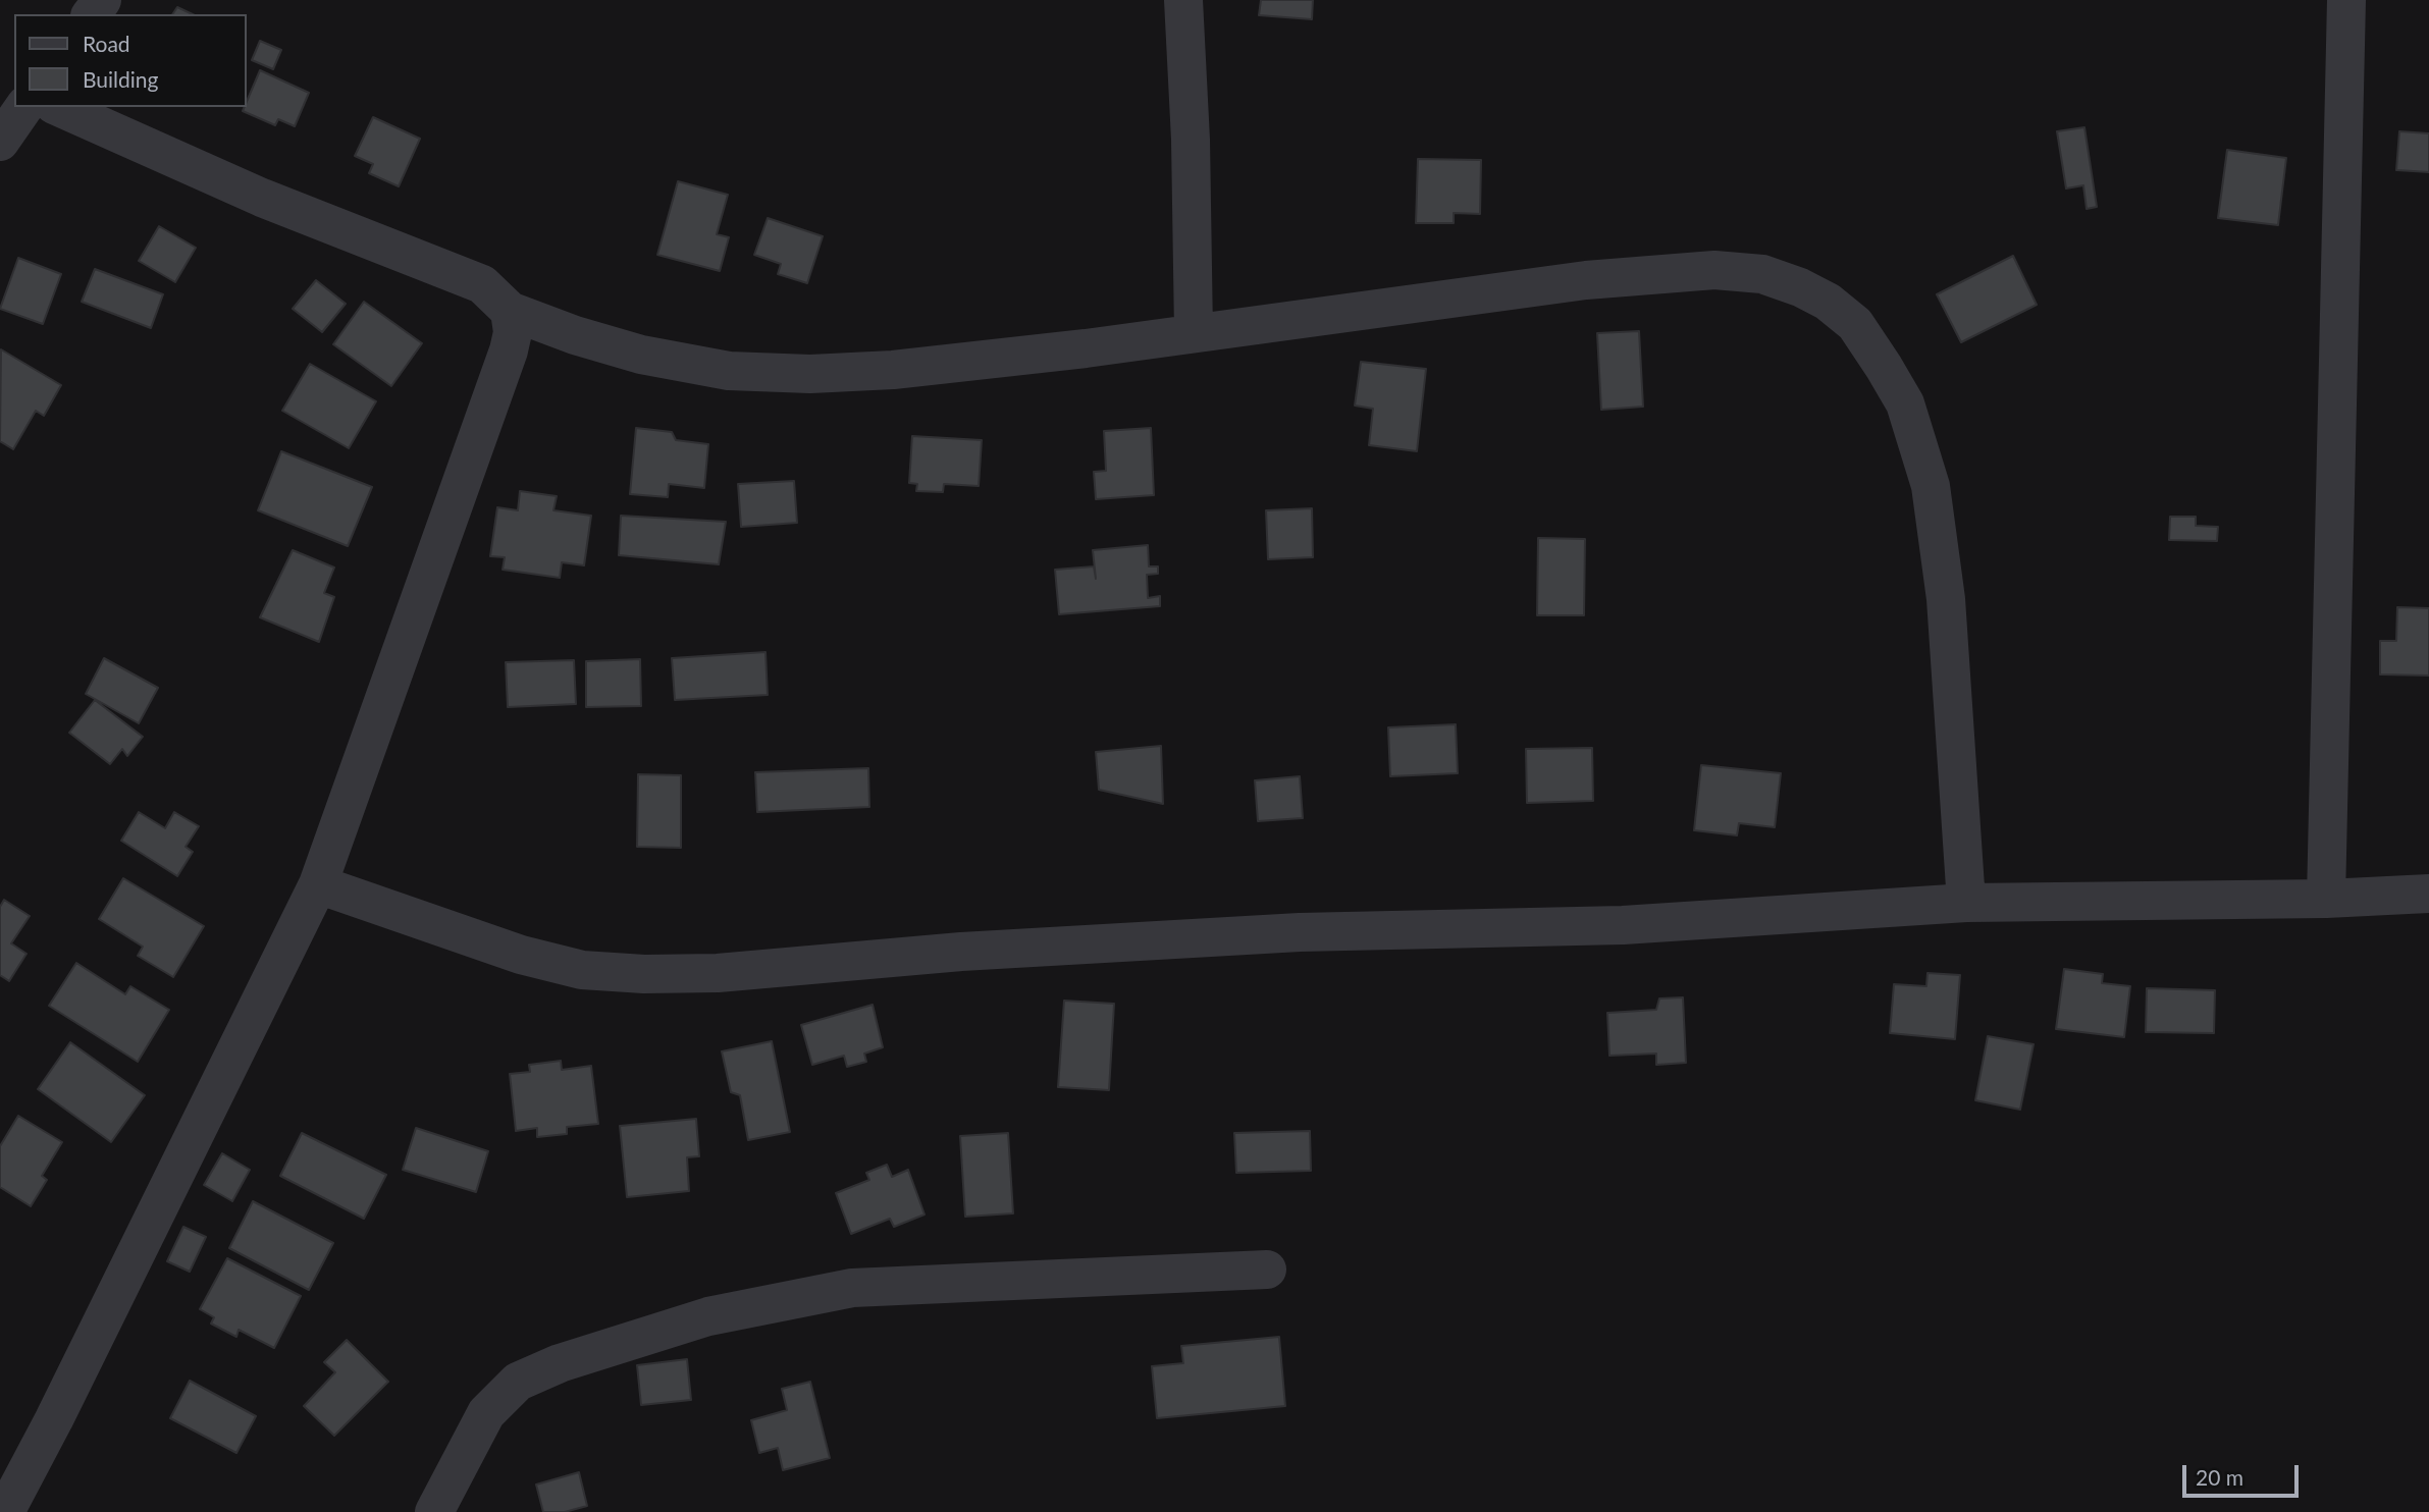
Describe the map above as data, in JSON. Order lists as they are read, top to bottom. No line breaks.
{"legend":["Road","Building"],"scale_bar":"20 m"}
